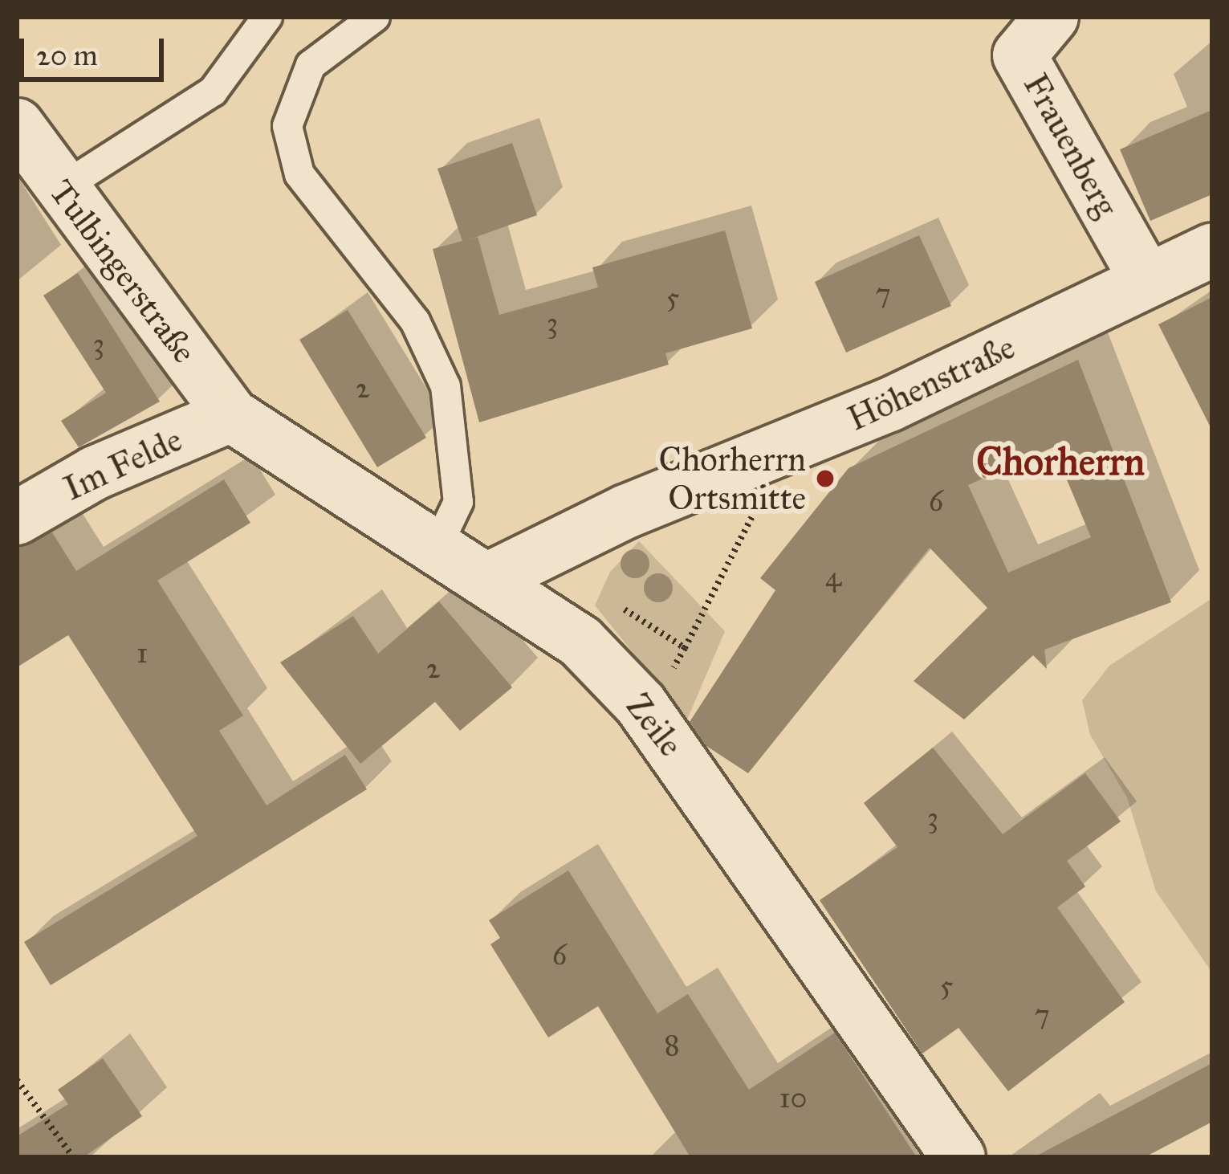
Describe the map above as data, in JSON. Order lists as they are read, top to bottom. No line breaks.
{"streets":{"main road":["Frauenberg","Tulbingerstraße","Höhenstraße","Im Felde","Zeile"]},"crossings":[["Frauenberg","Höhenstraße"],["Tulbingerstraße","Im Felde"],["Tulbingerstraße","Zeile"],["Höhenstraße","Zeile"],["Im Felde","Zeile"]],"districts":["Chorherrn"],"places":["Chorherrn Ortsmitte"],"house_numbers":["7","5","3","3","2","6","4","1","2","3","6","5","7","8","10"],"scale_bar":"20 m"}
